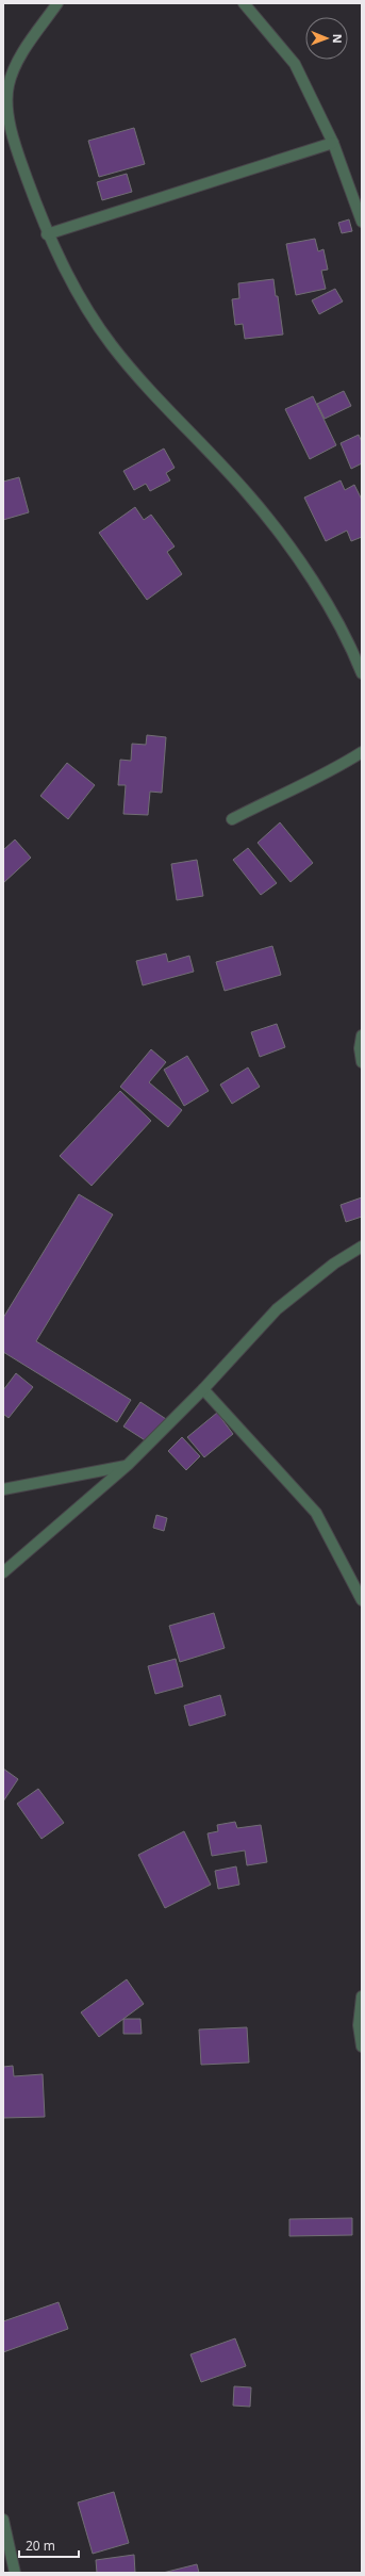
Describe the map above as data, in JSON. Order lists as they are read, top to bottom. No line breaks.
{"scale_bar":"20 m","north":"right"}
